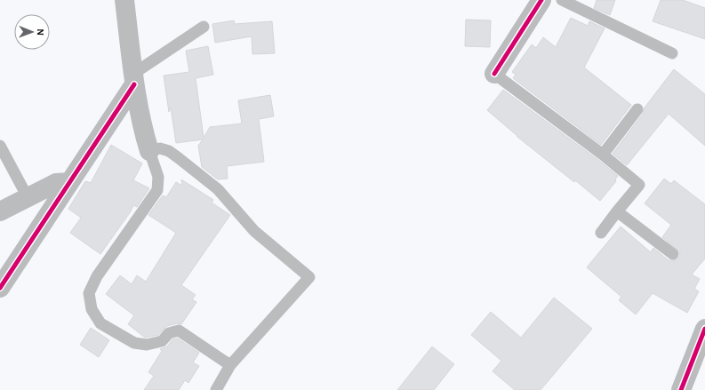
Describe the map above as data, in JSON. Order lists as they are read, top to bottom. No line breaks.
{"north":"right"}
